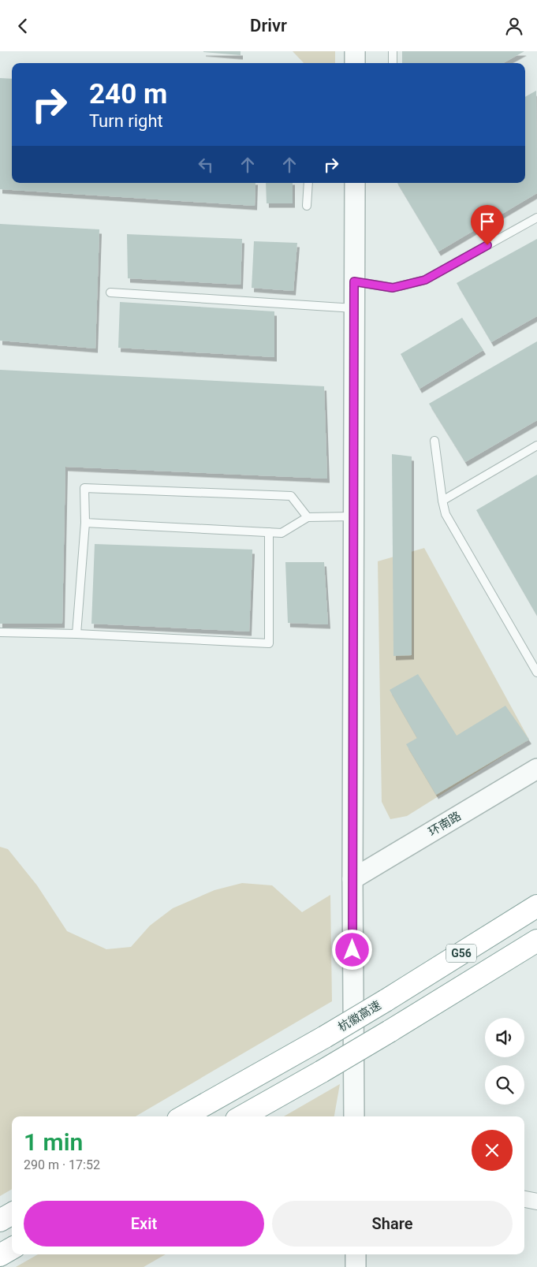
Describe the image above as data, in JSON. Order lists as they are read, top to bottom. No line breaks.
{"streets":{"highway":["G56","杭徽高速"],"street":["环南路"]},"page":{"header":"Drivr","turn":["240 m","Turn right"],"heading":["1 min","290 m · 17:52"],"buttons":["Exit","Share"]}}
